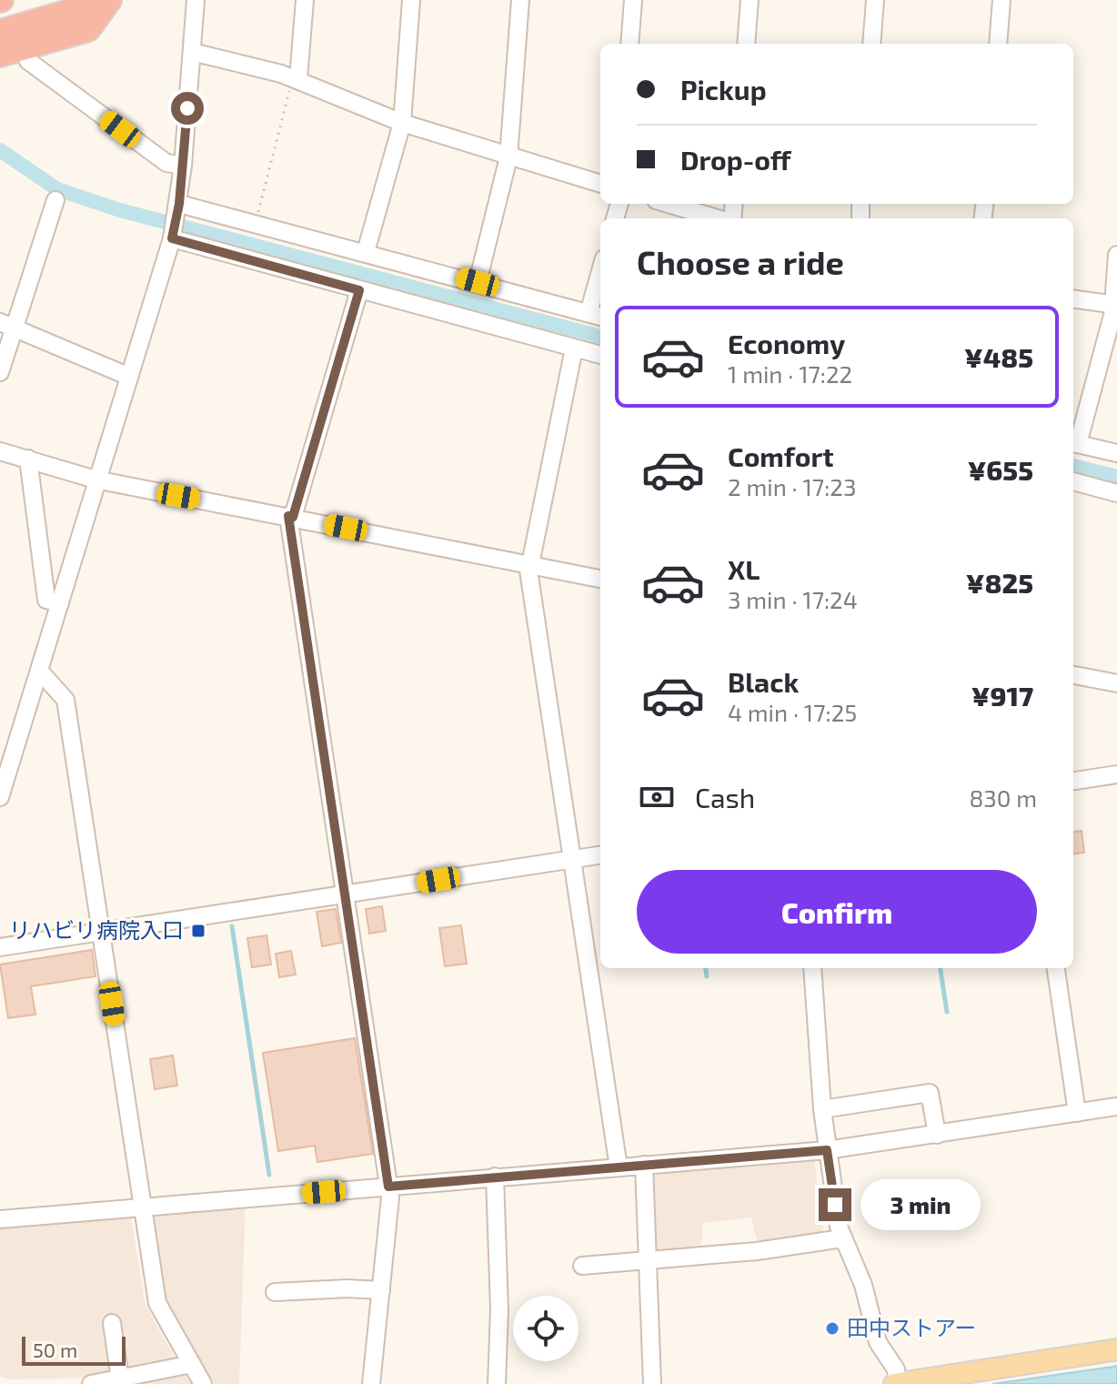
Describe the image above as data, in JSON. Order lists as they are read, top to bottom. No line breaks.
{"places":{"transit":["リハビリ病院入口"],"other":["田中ストアー"]},"scale_bar":"50 m","page":{"banner":["Pickup","Drop-off"],"heading":"Choose a ride","list":[{"name":"Economy","note":"1 min · 17:22","value":"¥485"},{"name":"Comfort","note":"2 min · 17:23","value":"¥655"},{"name":"XL","note":"3 min · 17:24","value":"¥825"},{"name":"Black","note":"4 min · 17:25","value":"¥917"}],"pay":["Cash","830 m"],"buttons":"Confirm","bubble":"3 min","scale":"50 m"}}
